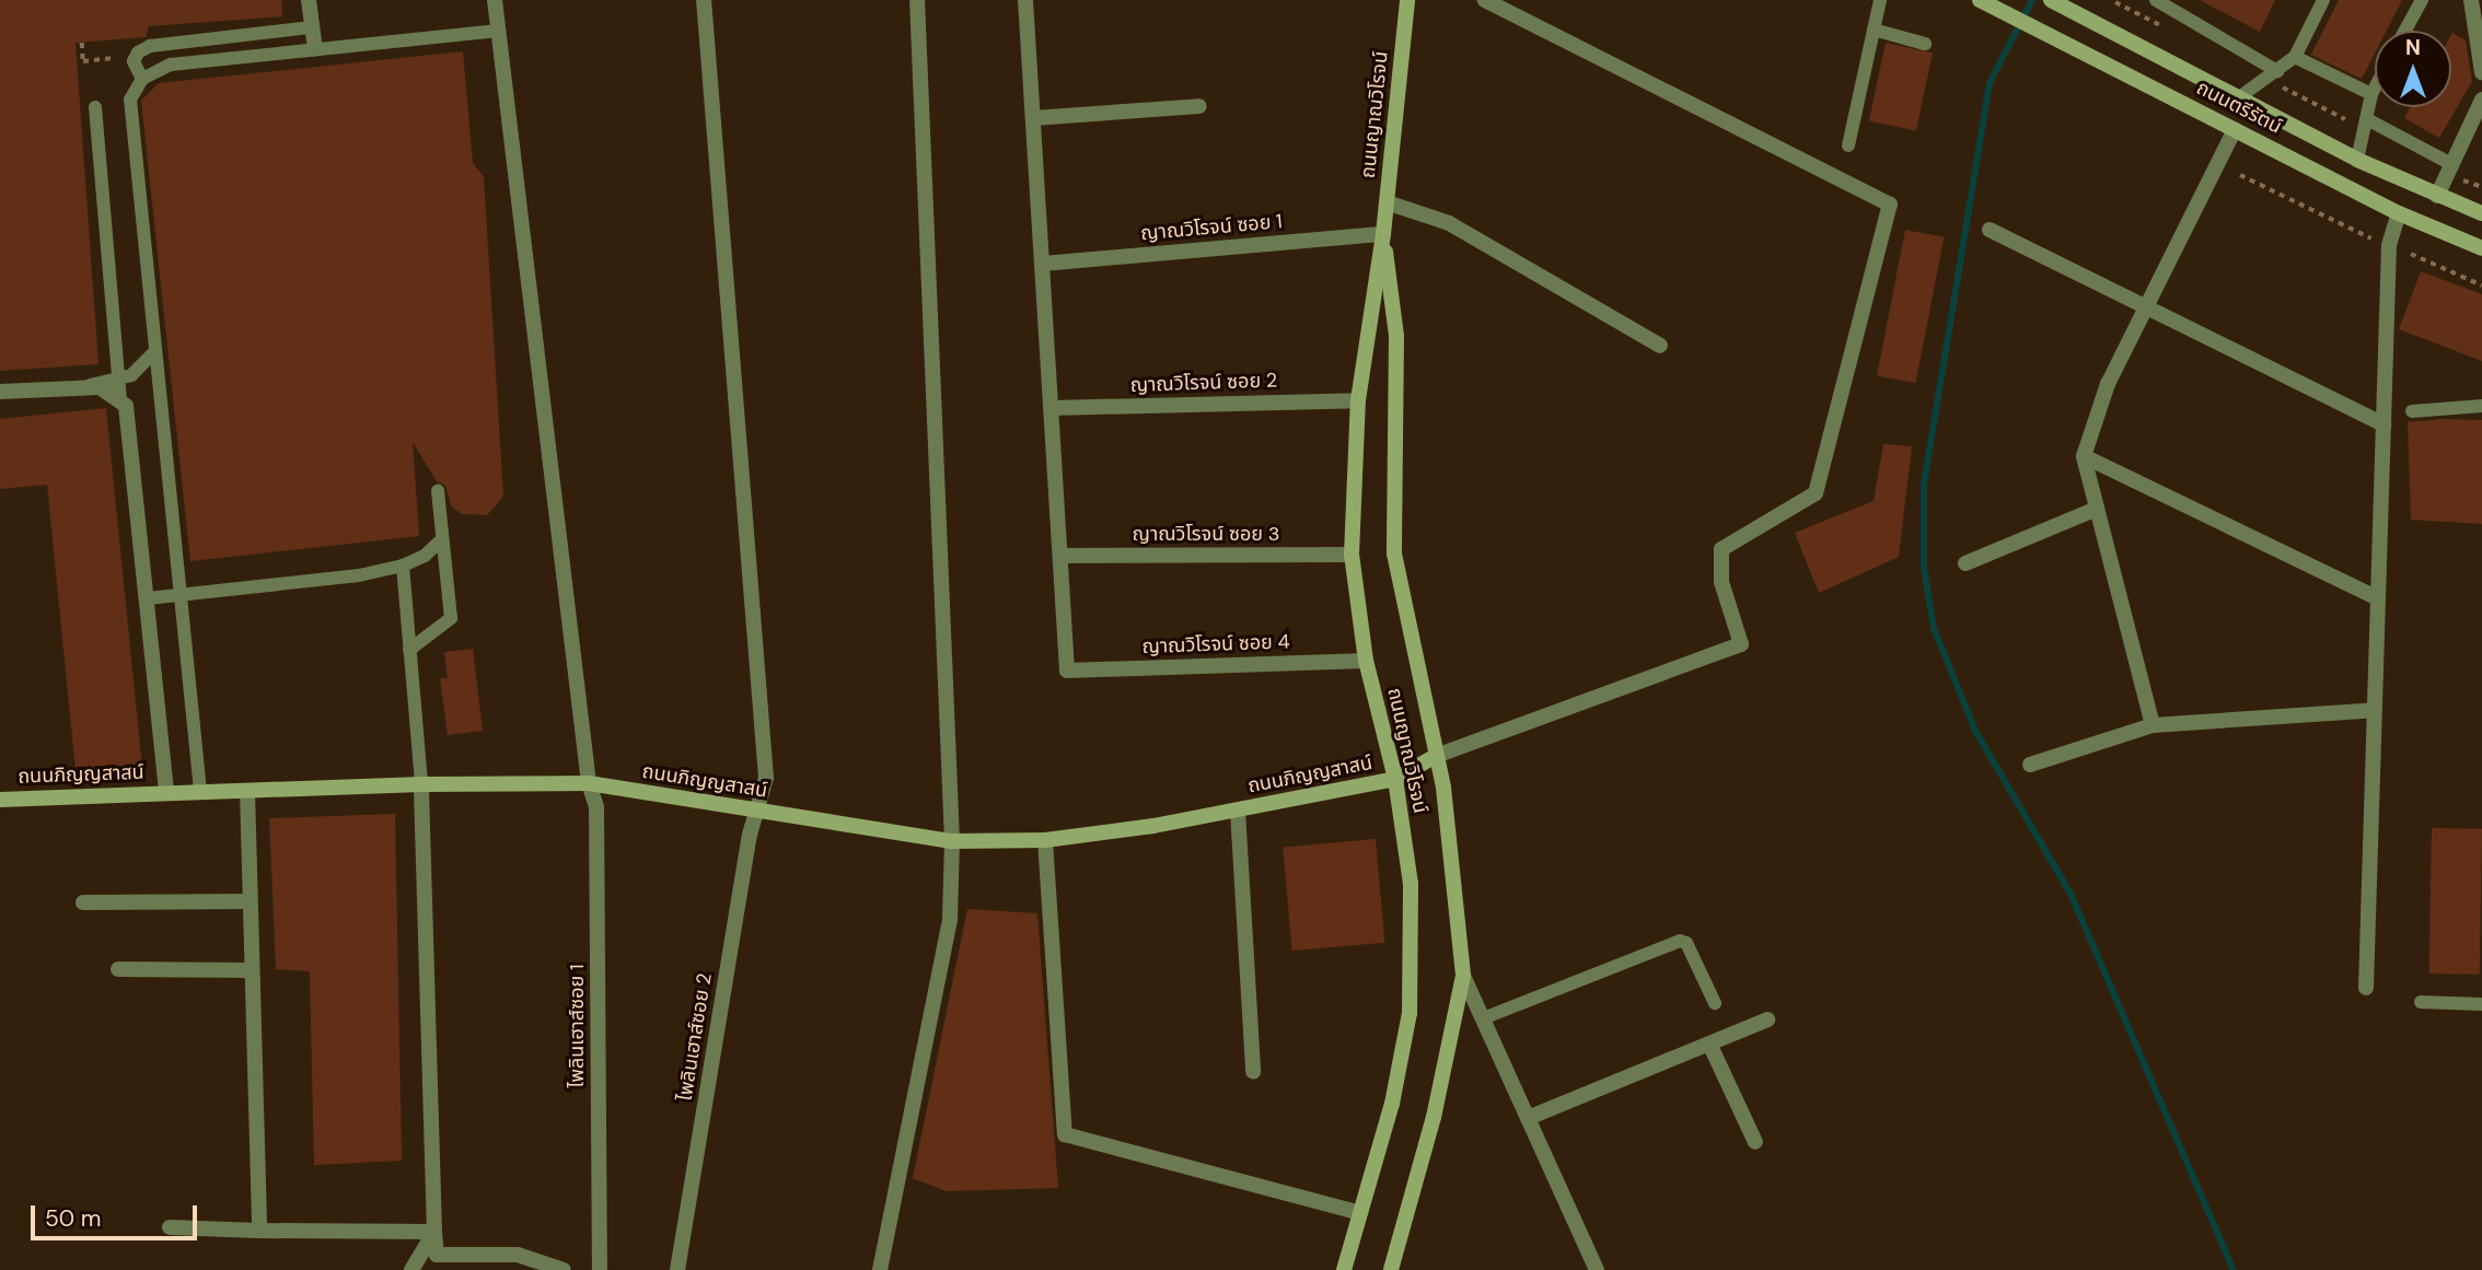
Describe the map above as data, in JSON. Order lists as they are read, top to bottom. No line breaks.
{"streets":{"main road":["ถนนตรีรัตน์","ถนนญาณวิโรจน์","ถนนภิญญสาสน์"],"street":["ญาณวิโรจน์ ซอย 1","ญาณวิโรจน์ ซอย 2","ญาณวิโรจน์ ซอย 3","ญาณวิโรจน์ ซอย 4","ไพลินเฮาส์ซอย 1","ไพลินเฮาส์ซอย 2"]},"crossings":[["ถนนญาณวิโรจน์","ญาณวิโรจน์ ซอย 1"],["ถนนญาณวิโรจน์","ญาณวิโรจน์ ซอย 2"],["ถนนญาณวิโรจน์","ญาณวิโรจน์ ซอย 3"],["ถนนญาณวิโรจน์","ญาณวิโรจน์ ซอย 4"],["ถนนญาณวิโรจน์","ถนนภิญญสาสน์"],["ญาณวิโรจน์ ซอย 3","ญาณวิโรจน์ ซอย 4"],["ถนนภิญญสาสน์","ไพลินเฮาส์ซอย 1"],["ถนนภิญญสาสน์","ไพลินเฮาส์ซอย 2"]],"scale_bar":"50 m","north":"top"}
